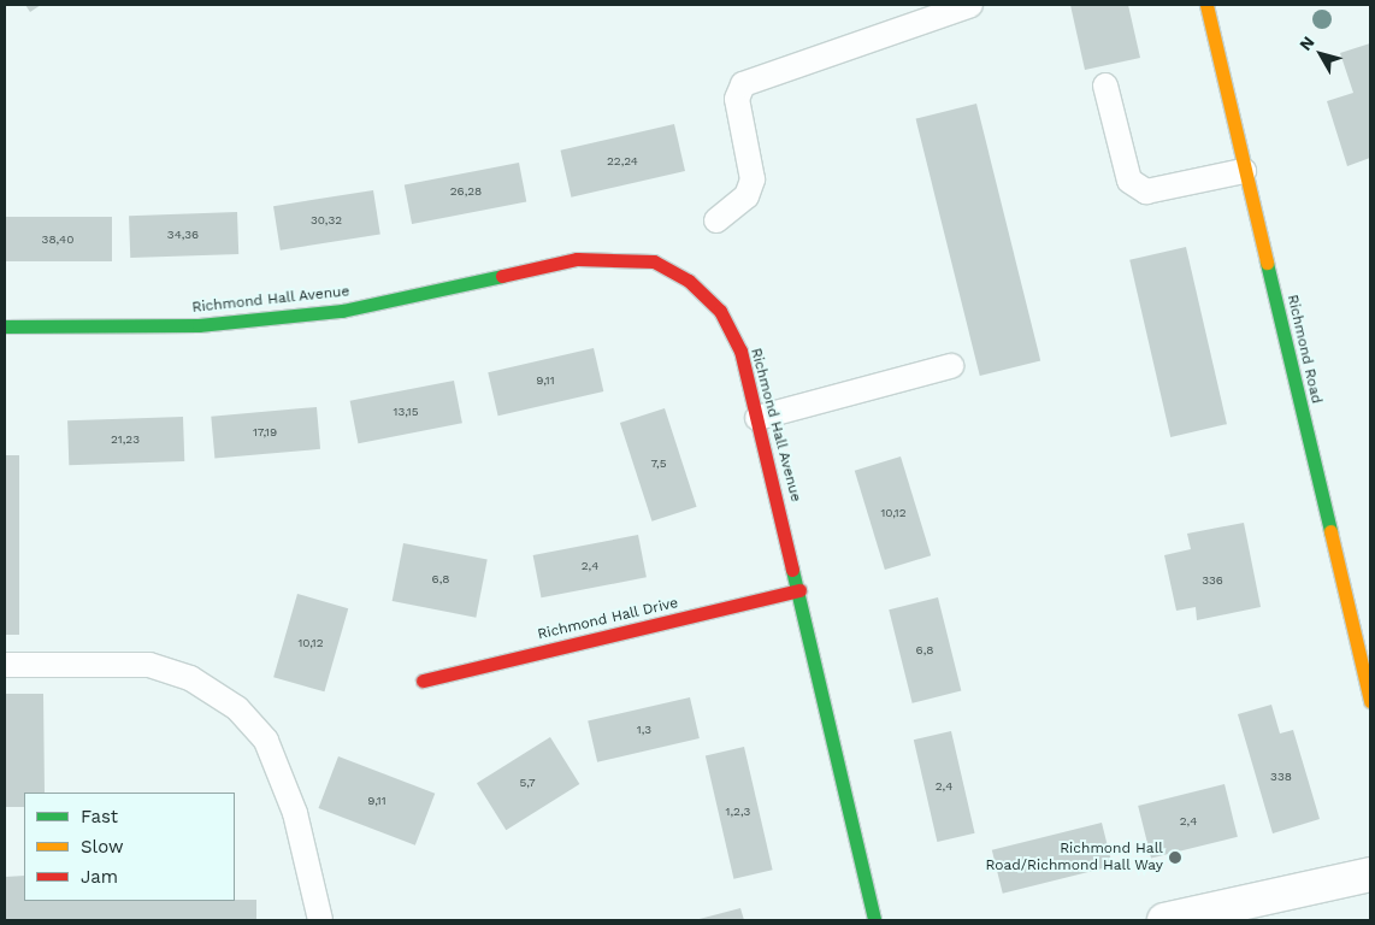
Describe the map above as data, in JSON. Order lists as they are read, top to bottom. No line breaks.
{"streets":{"street":["Richmond Hall Avenue","Richmond Road","Richmond Hall Drive"]},"crossings":[["Richmond Hall Avenue","Richmond Hall Drive"]],"places":["Richmond Hall Road/Richmond Hall Way"],"house_numbers":["22,24","26,28","30,32","34,36","38,40","9,11","13,15","17,19","21,23","7,5","10,12","2,4","6,8","336","10,12","6,8","1,3","338","5,7","2,4","9,11","1,2,3","2,4"],"legend":["Fast","Slow","Jam"],"north":"top left"}
